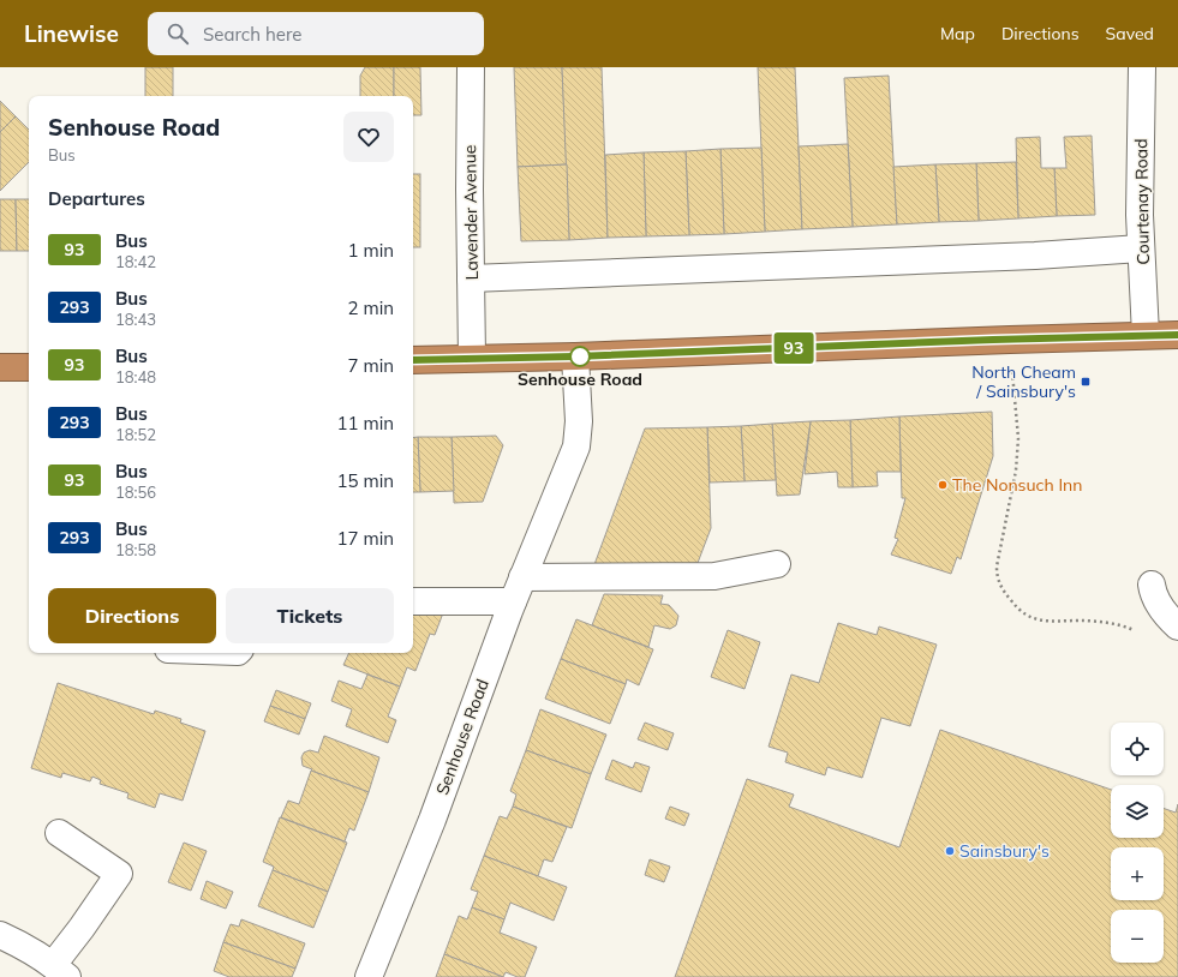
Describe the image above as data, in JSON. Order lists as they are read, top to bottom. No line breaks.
{"streets":{"street":["Courtenay Road","Lavender Avenue","Senhouse Road"]},"places":{"other":["Senhouse Road","The Nonsuch Inn","Sainsbury's"],"transit":["North Cheam / Sainsbury's"]},"lines":["bus line 93"],"page":{"header":"Linewise","search":"Search here","nav":["Map","Directions","Saved"],"on_map":"93","heading":[["Senhouse Road","Bus"],"Departures"],"list":[{"mark":"93","name":"Bus","note":"18:42","value":"1 min"},{"mark":"293","name":"Bus","note":"18:43","value":"2 min"},{"mark":"93","name":"Bus","note":"18:48","value":"7 min"},{"mark":"293","name":"Bus","note":"18:52","value":"11 min"},{"mark":"93","name":"Bus","note":"18:56","value":"15 min"},{"mark":"293","name":"Bus","note":"18:58","value":"17 min"}],"buttons":["Directions","Tickets"],"map_buttons":["+","−"]}}
